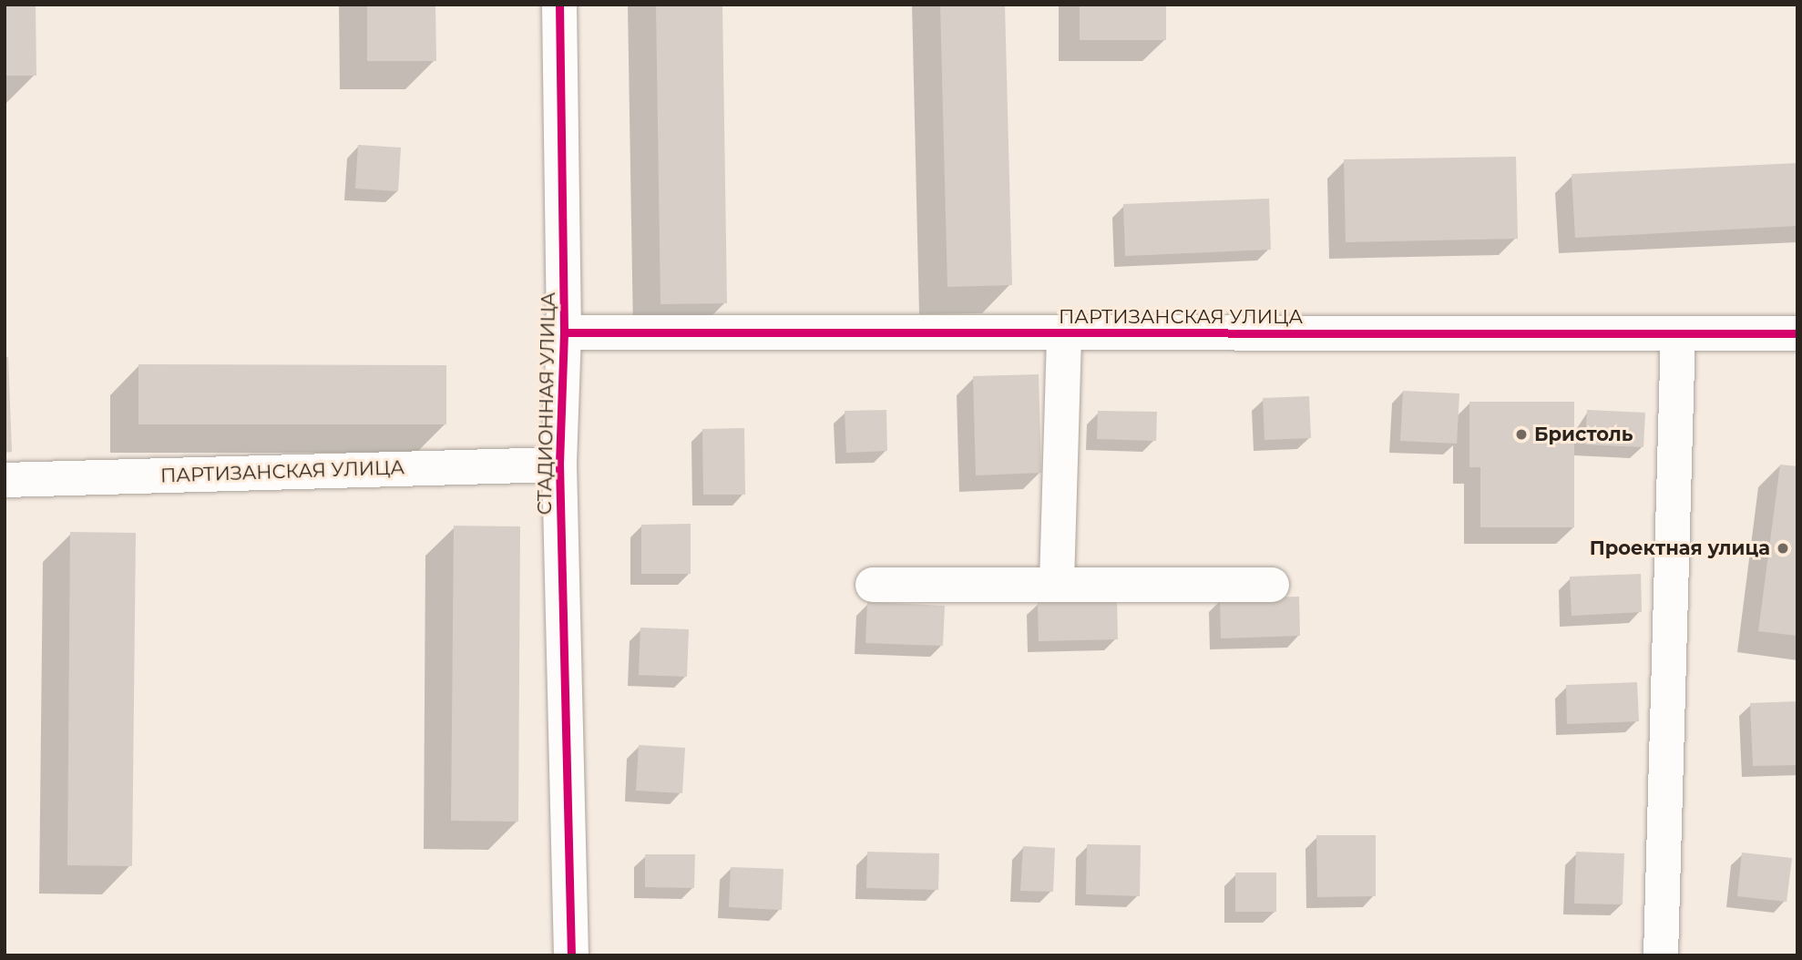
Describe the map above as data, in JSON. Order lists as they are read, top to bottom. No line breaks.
{"streets":{"street":["ПАРТИЗАНСКАЯ УЛИЦА","СТАДИОННАЯ УЛИЦА"]},"crossings":[["ПАРТИЗАНСКАЯ УЛИЦА","СТАДИОННАЯ УЛИЦА"]],"places":["Бристоль","Проектная улица"]}
